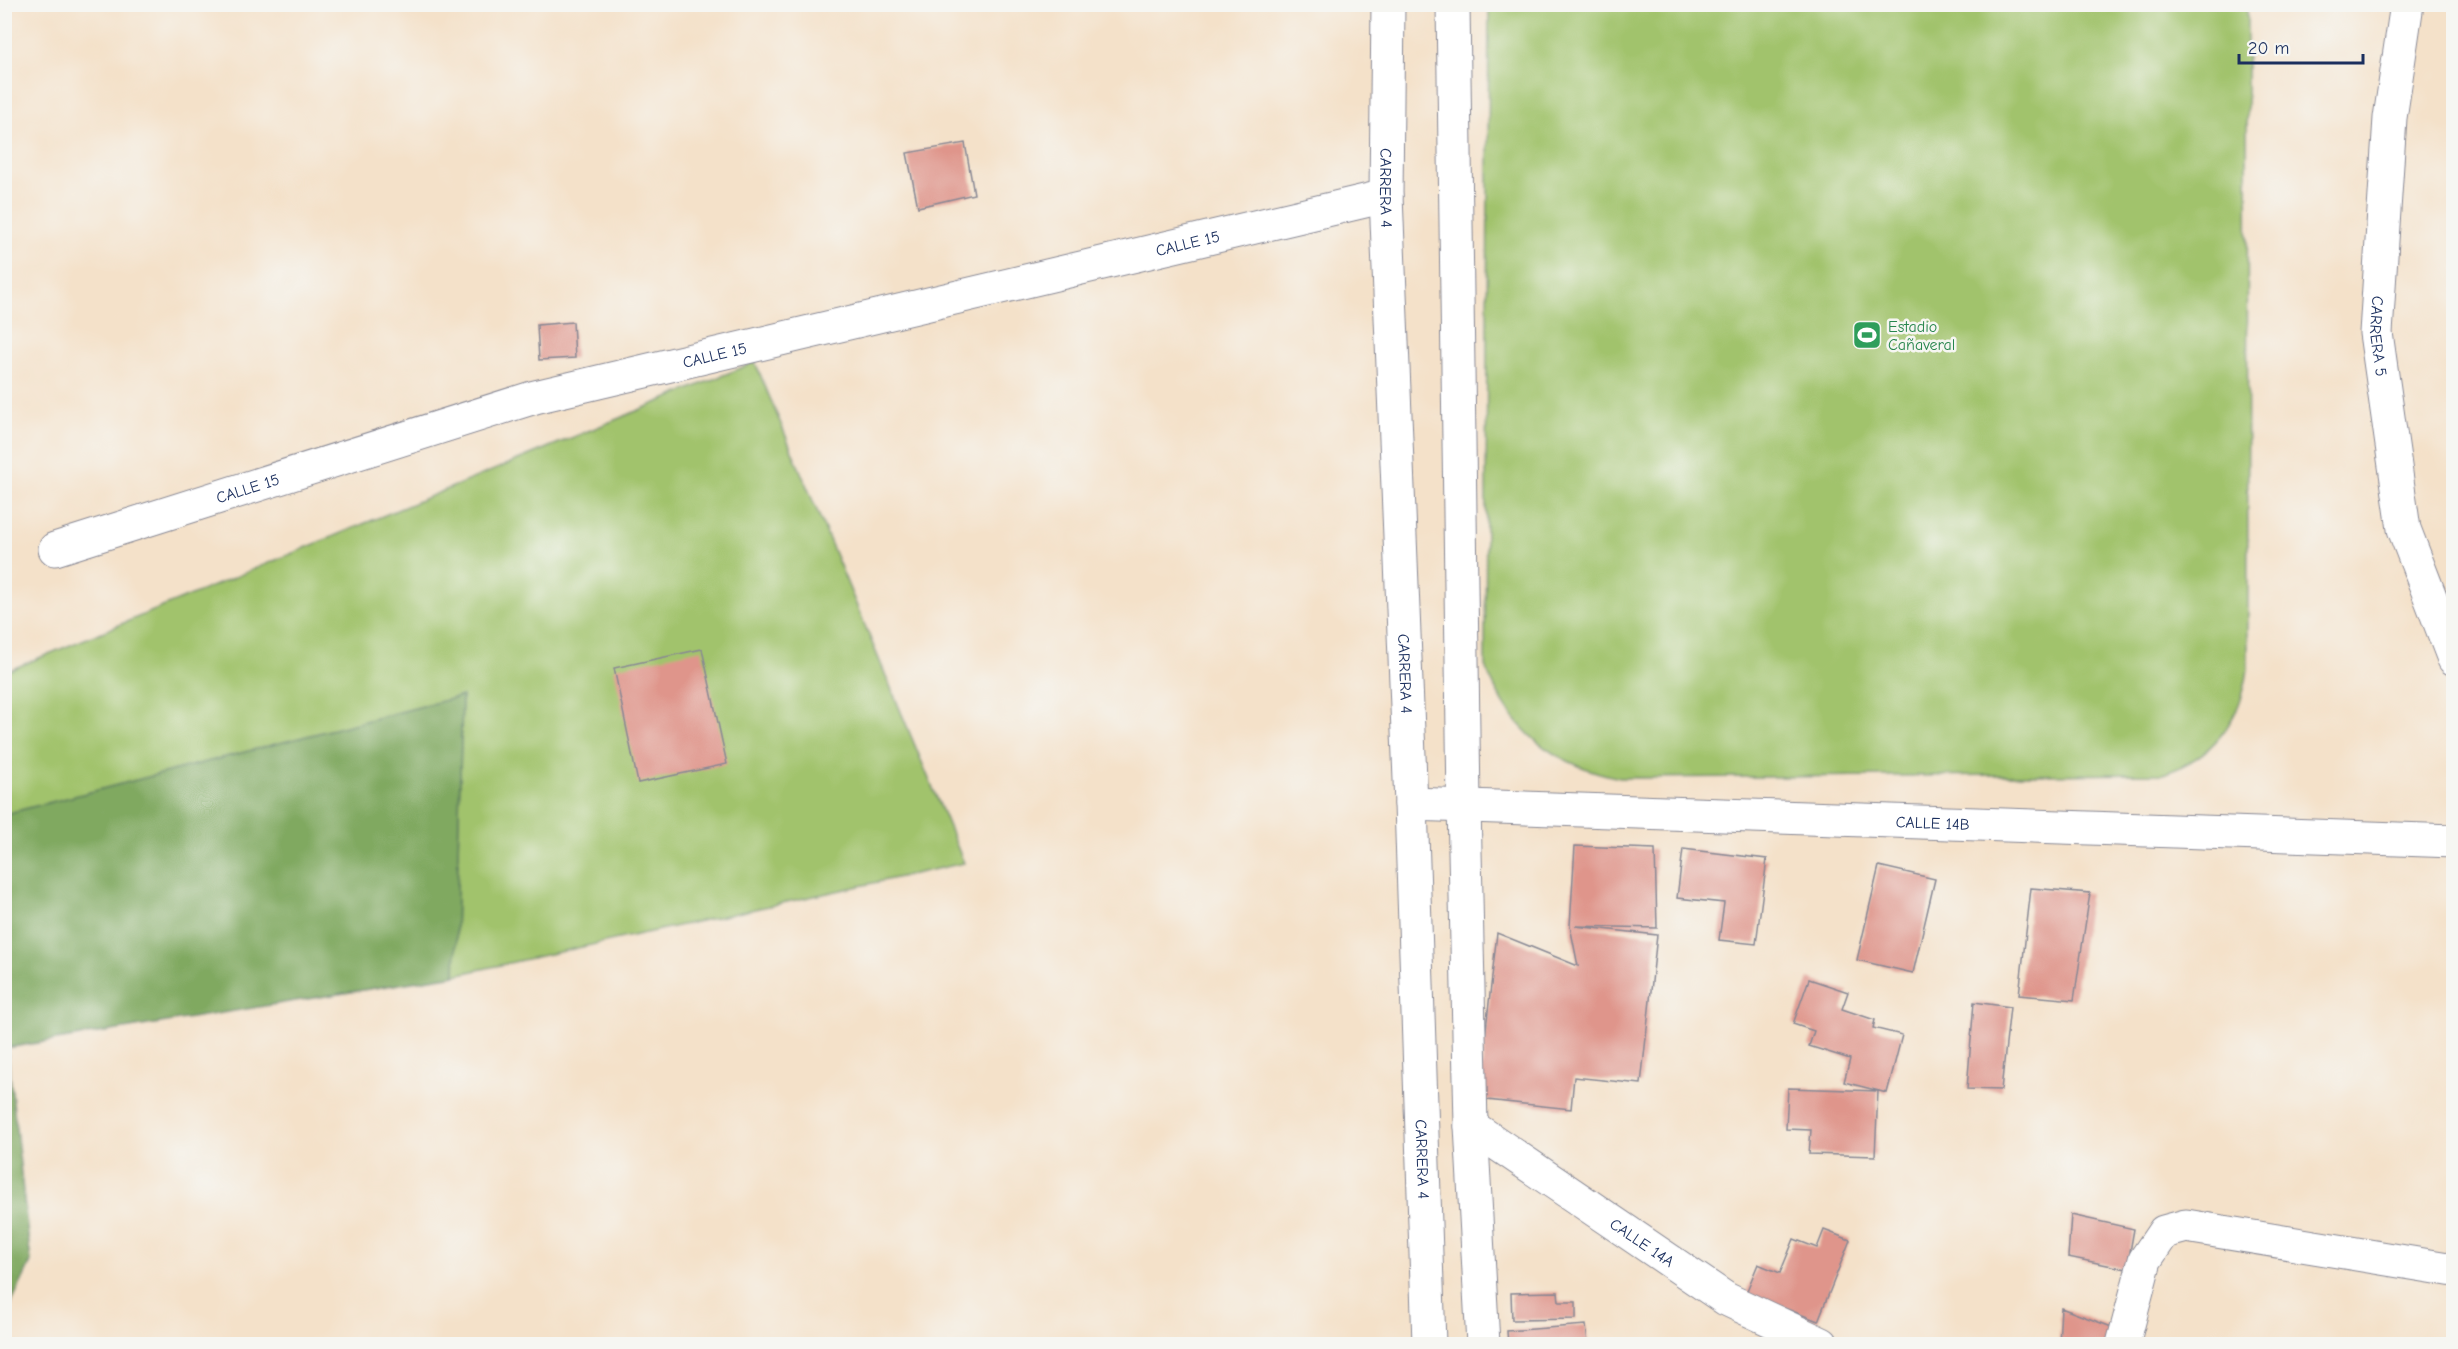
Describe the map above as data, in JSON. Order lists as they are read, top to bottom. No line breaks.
{"streets":{"street":["CARRERA 4","CALLE 15","CARRERA 5","CALLE 14B","CALLE 14A"]},"crossings":[["CARRERA 4","CALLE 15"],["CARRERA 4","CALLE 14B"]],"places":{"sports":["Estadio Cañaveral"]},"scale_bar":"20 m"}
